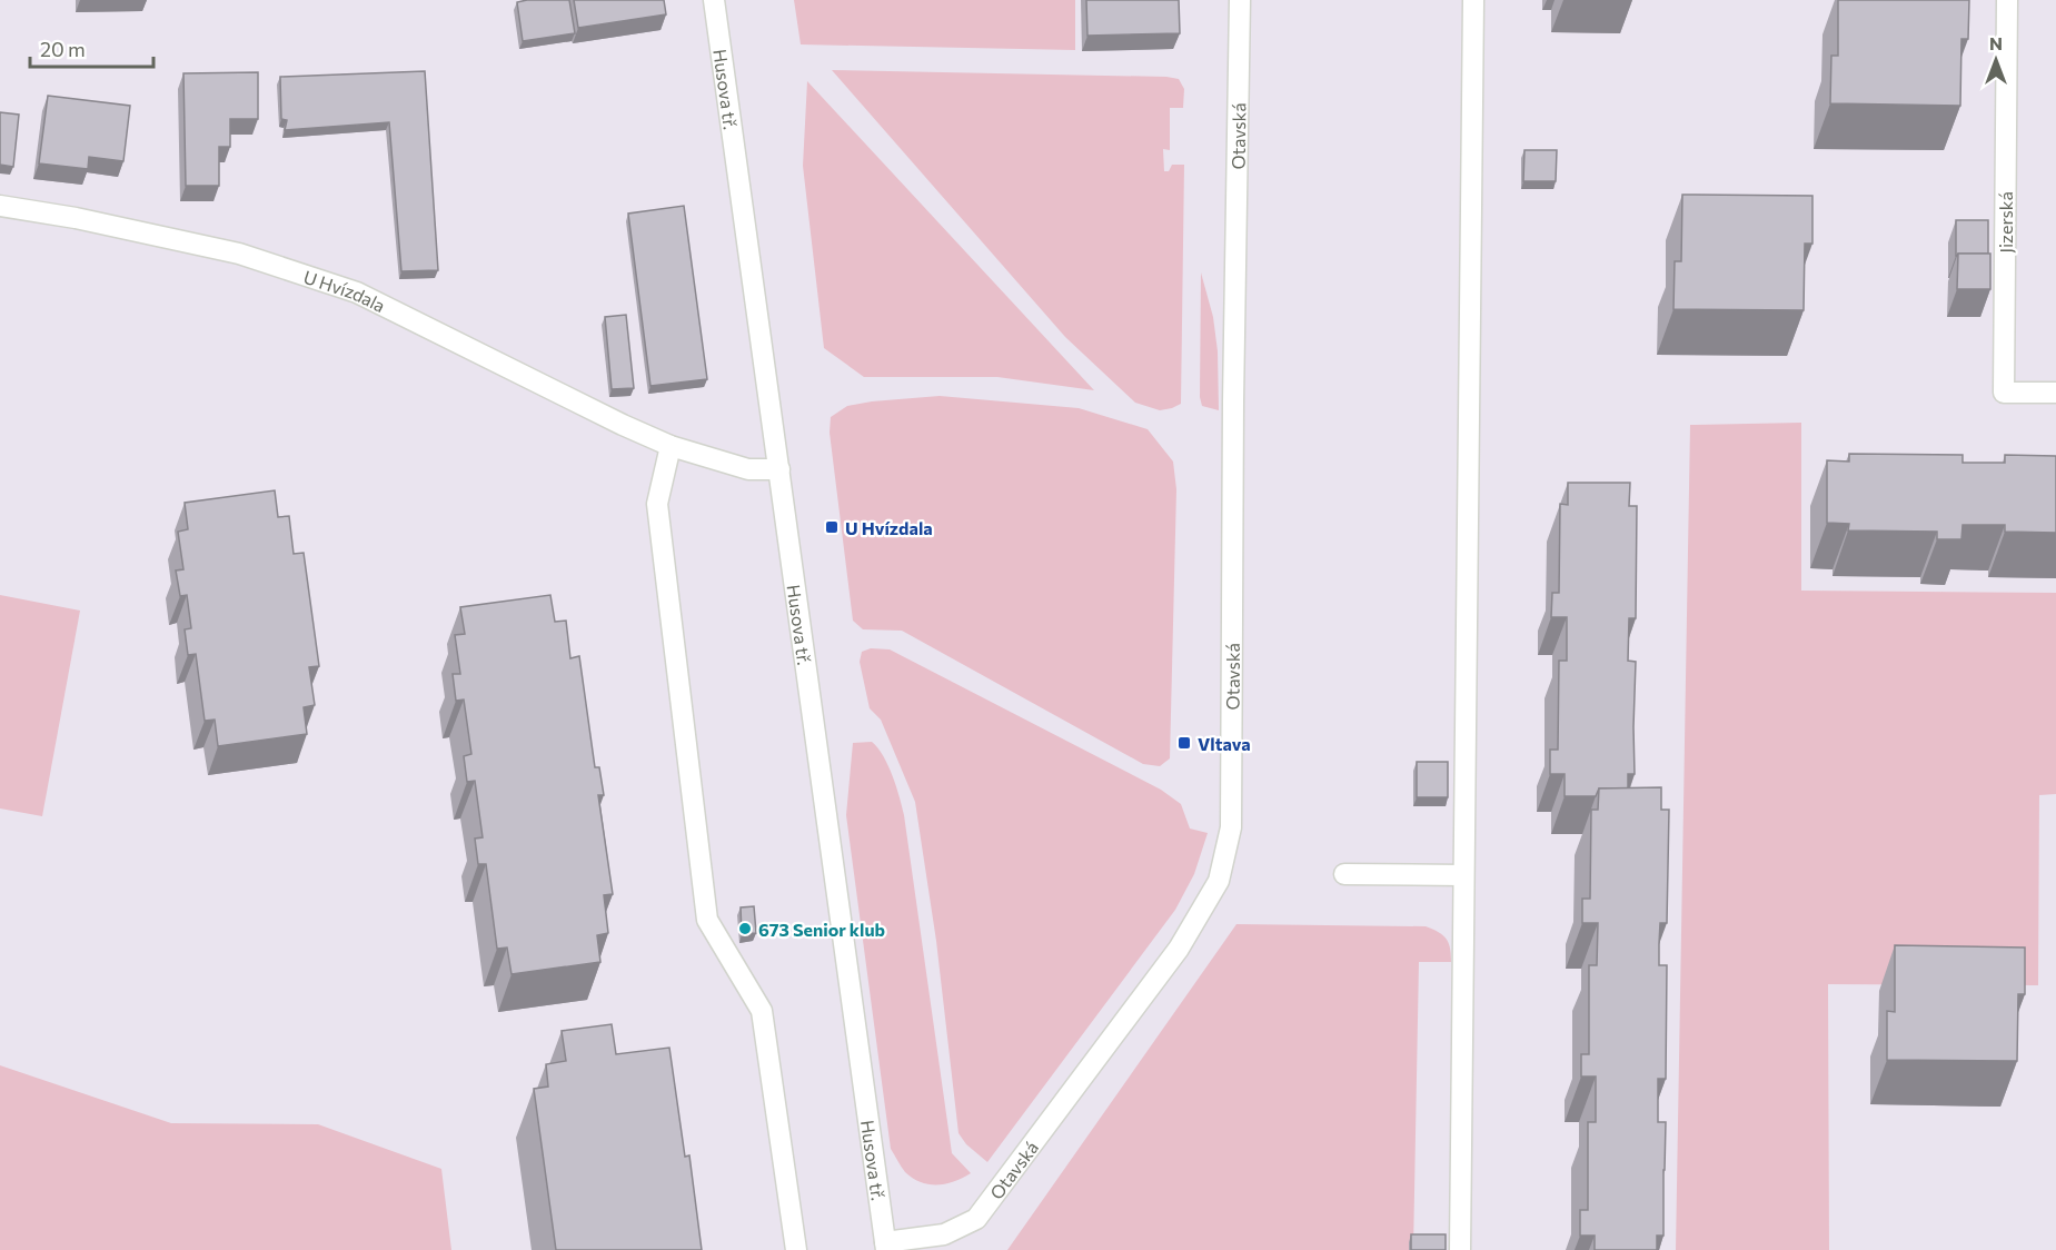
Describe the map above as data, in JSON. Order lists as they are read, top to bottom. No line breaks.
{"streets":{"street":["Husova tř.","Otavská","Jizerská","U Hvízdala"]},"crossings":[["Husova tř.","Otavská"],["Husova tř.","U Hvízdala"]],"places":{"transit":["U Hvízdala","Vltava"],"other":["673 Senior klub"]},"scale_bar":"20 m","north":"top"}
